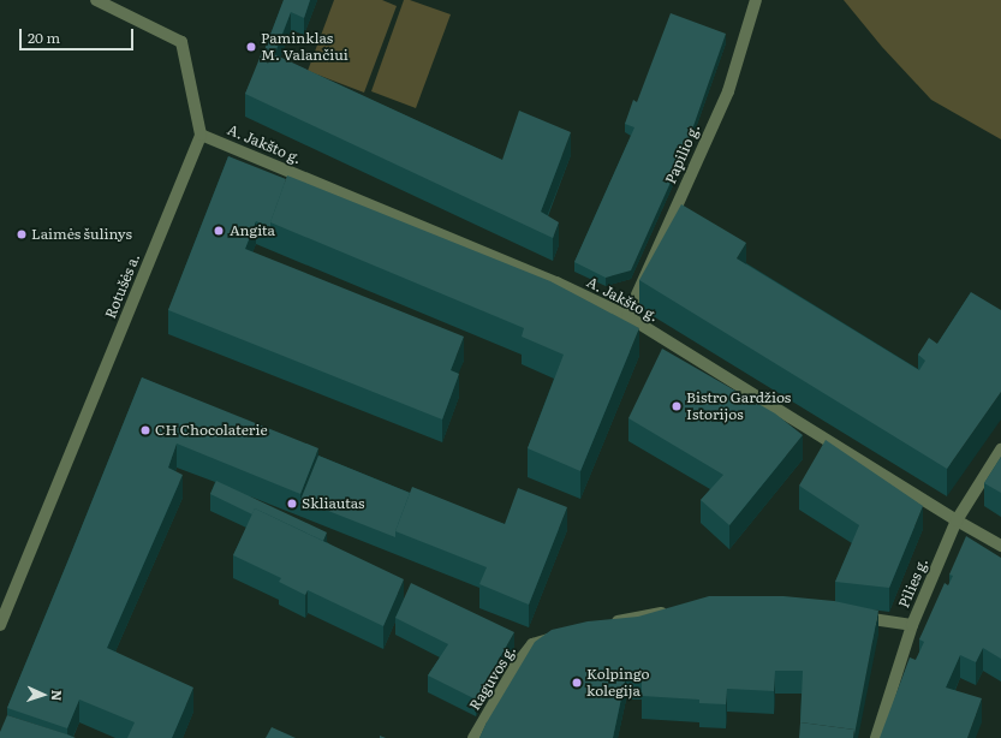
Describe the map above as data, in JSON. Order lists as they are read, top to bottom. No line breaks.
{"streets":{"street":["A. Jakšto g.","Papilio g.","Rotušės a.","Pilies g.","Raguvos g."]},"crossings":[["A. Jakšto g.","Papilio g."],["A. Jakšto g.","Rotušės a."],["A. Jakšto g.","Pilies g."]],"places":["Paminklas M. Valančiui","Angita","Laimės šulinys","Bistro Gardžios Istorijos","CH Chocolaterie","Skliautas","Kolpingo kolegija"],"scale_bar":"20 m","north":"right"}
